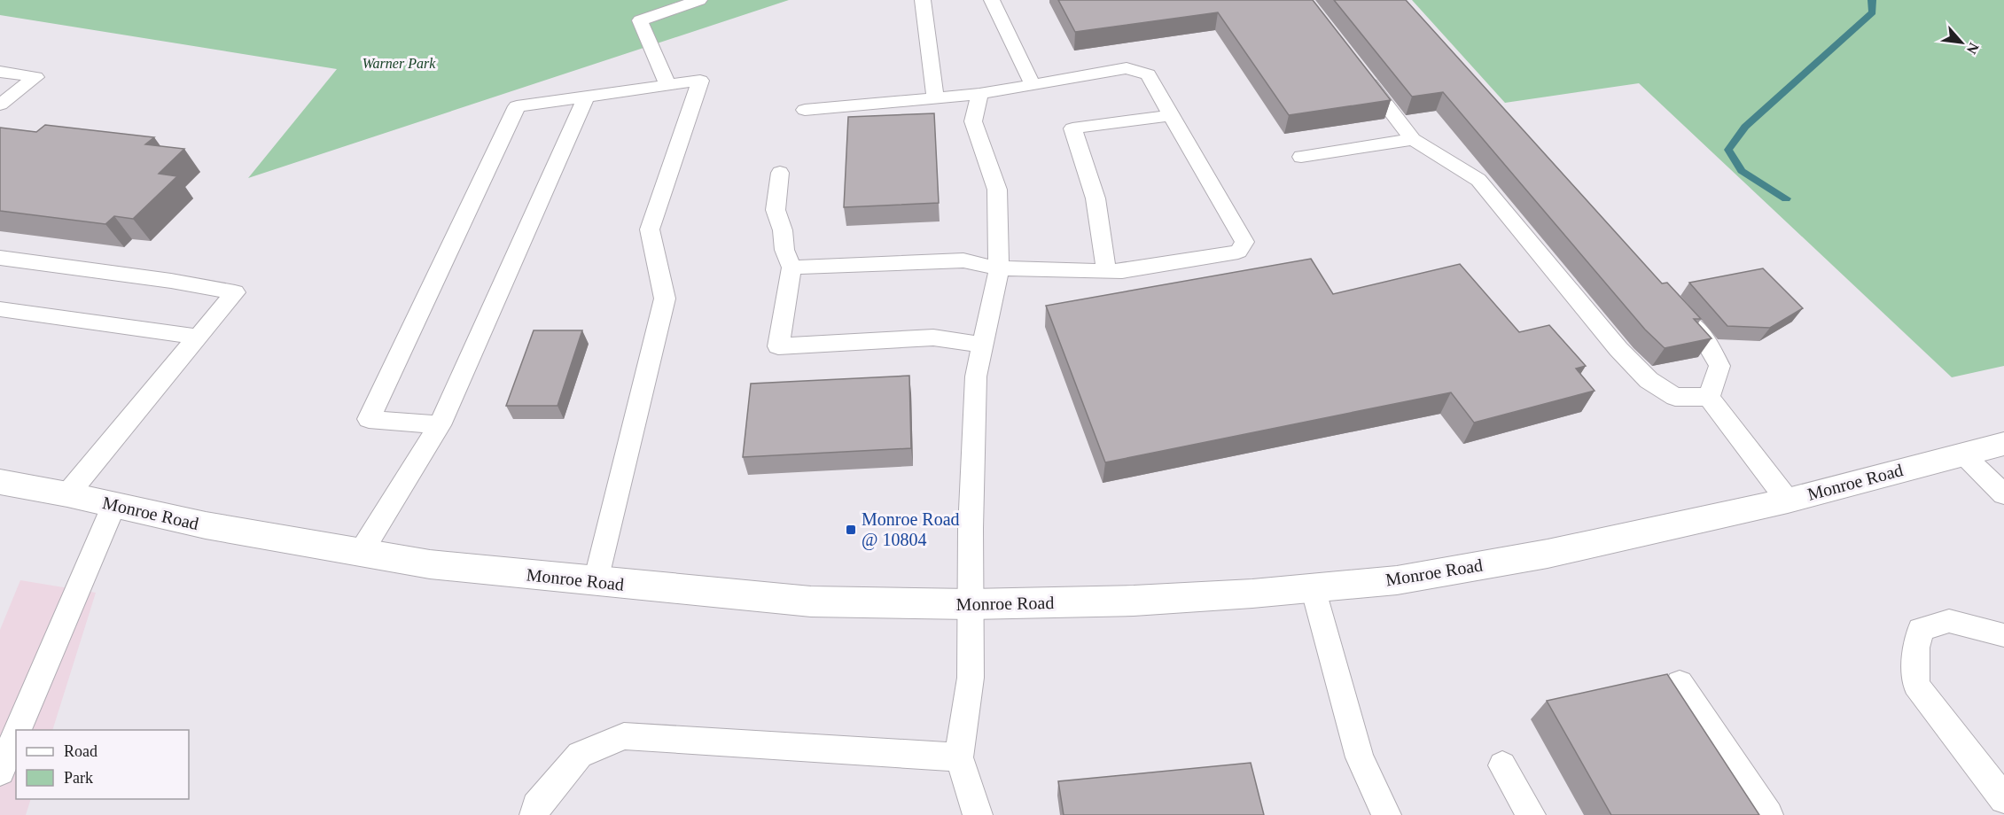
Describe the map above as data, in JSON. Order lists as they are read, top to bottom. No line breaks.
{"streets":{"main road":["Monroe Road"]},"parks":["Warner Park"],"places":{"transit":["Monroe Road @ 10804"]},"legend":["Road","Park"],"north":"bottom right"}
